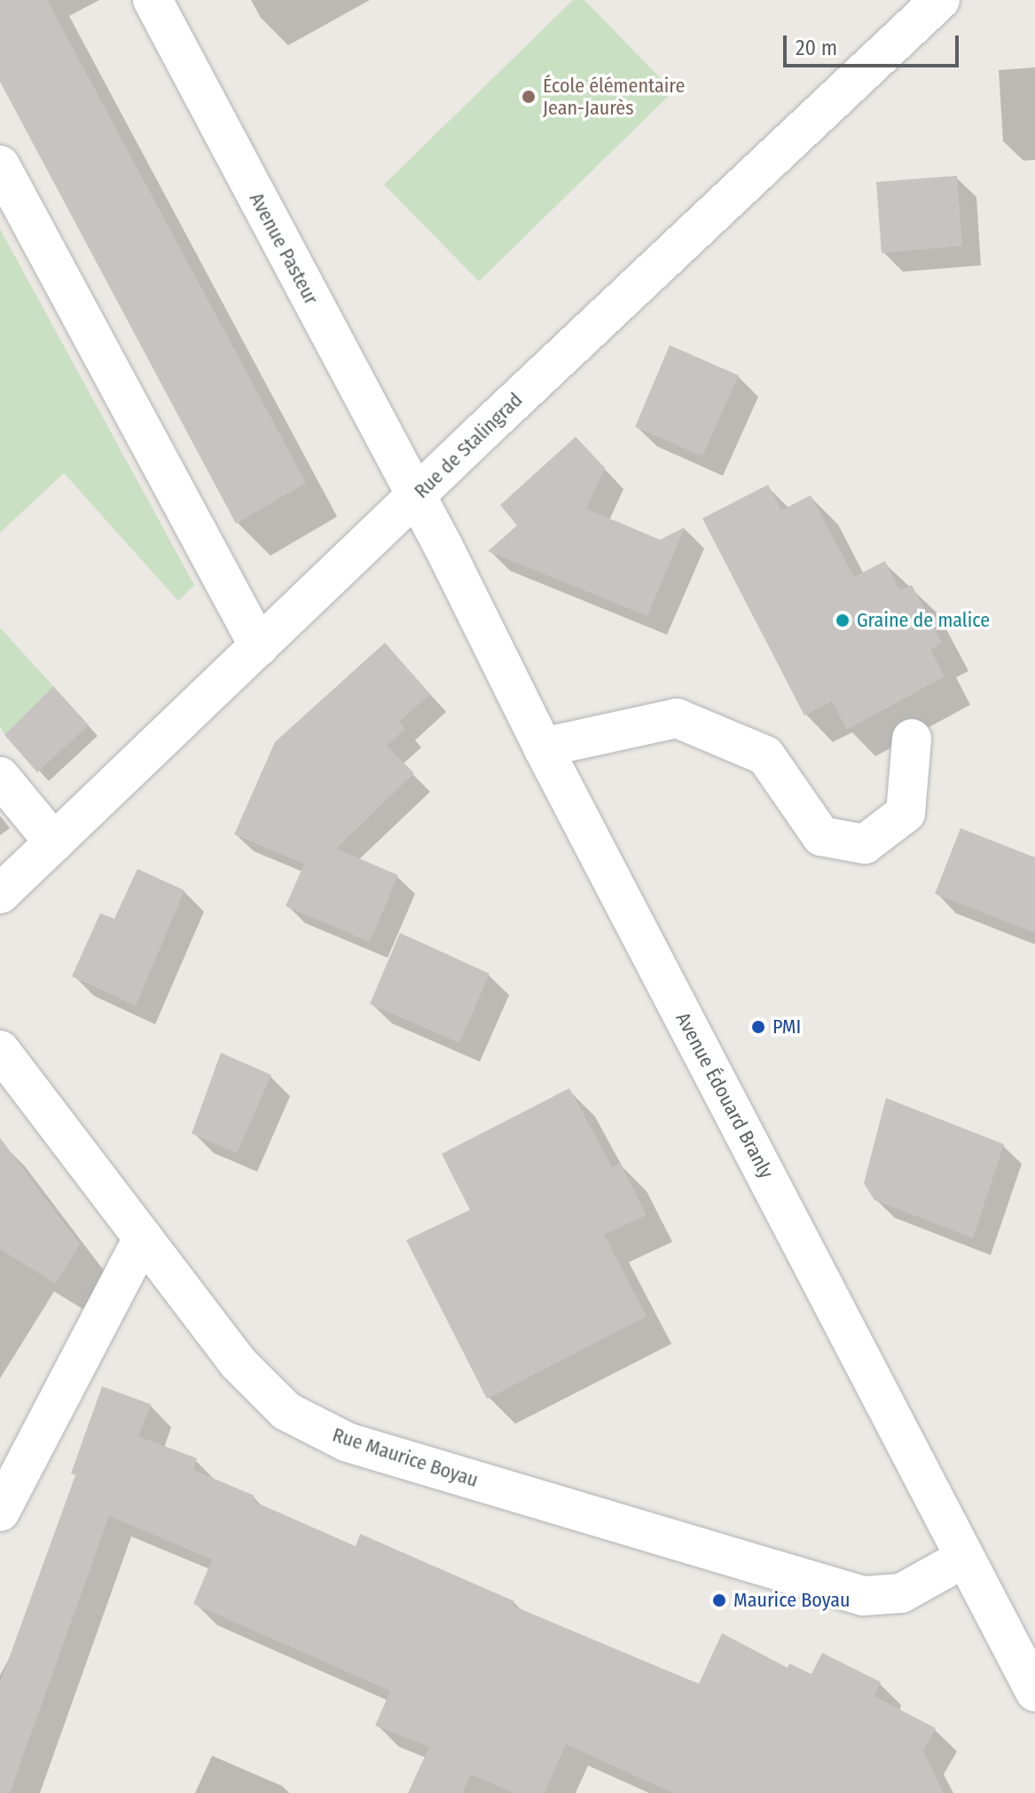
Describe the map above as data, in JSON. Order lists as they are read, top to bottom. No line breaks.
{"streets":{"street":["Avenue Pasteur","Rue de Stalingrad","Avenue Édouard Branly","Rue Maurice Boyau"]},"crossings":[["Avenue Pasteur","Rue de Stalingrad"],["Avenue Pasteur","Avenue Édouard Branly"],["Rue de Stalingrad","Avenue Édouard Branly"],["Avenue Édouard Branly","Rue Maurice Boyau"]],"places":["École élémentaire Jean-Jaurès","Graine de malice","PMI","Maurice Boyau"],"scale_bar":"20 m"}
